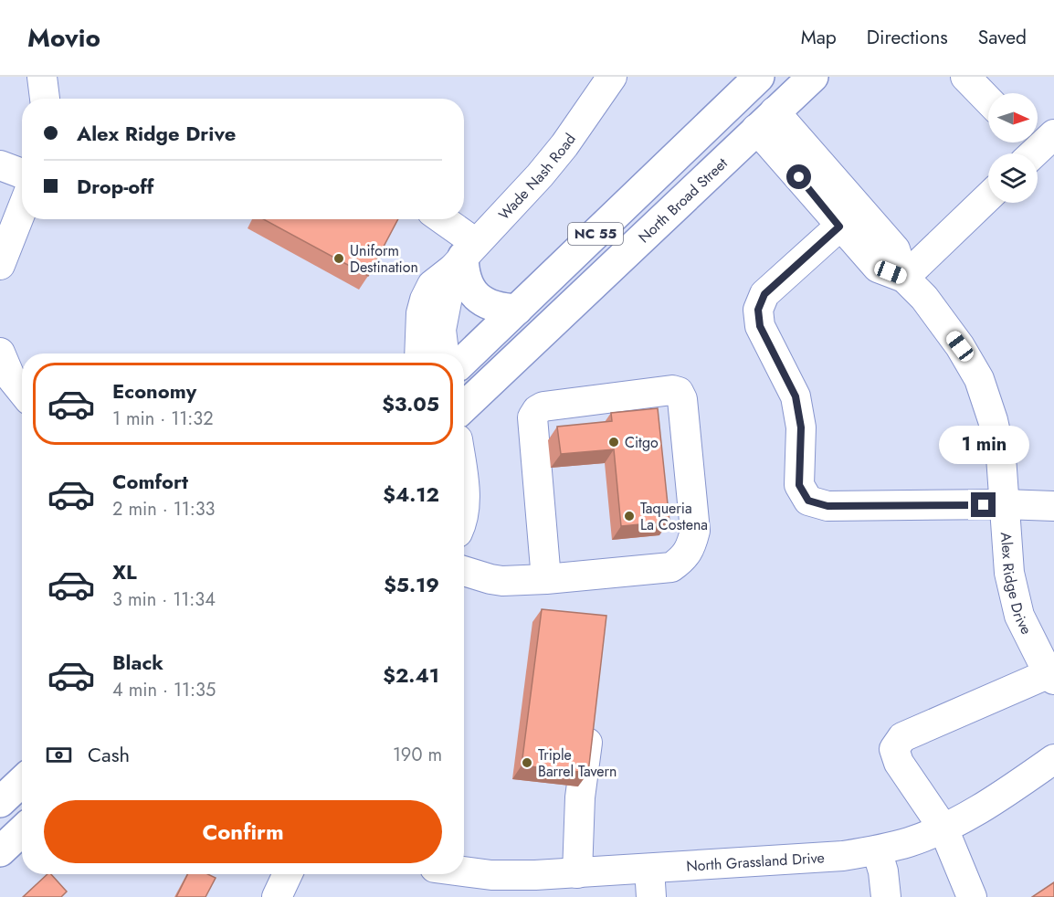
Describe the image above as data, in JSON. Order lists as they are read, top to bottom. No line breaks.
{"streets":{"highway":["North Broad Street","NC 55"],"street":["Wade Nash Road","Alex Ridge Drive","North Grassland Drive"]},"crossings":[["North Broad Street","Alex Ridge Drive"]],"places":["Uniform Destination","Citgo","Taqueria La Costena","Triple Barrel Tavern"],"north":"right","page":{"header":"Movio","nav":["Map","Directions","Saved"],"banner":["Alex Ridge Drive","Drop-off"],"list":[{"name":"Economy","note":"1 min · 11:32","value":"$3.05"},{"name":"Comfort","note":"2 min · 11:33","value":"$4.12"},{"name":"XL","note":"3 min · 11:34","value":"$5.19"},{"name":"Black","note":"4 min · 11:35","value":"$2.41"}],"bubble":"1 min","pay":["Cash","190 m"],"buttons":"Confirm"}}
